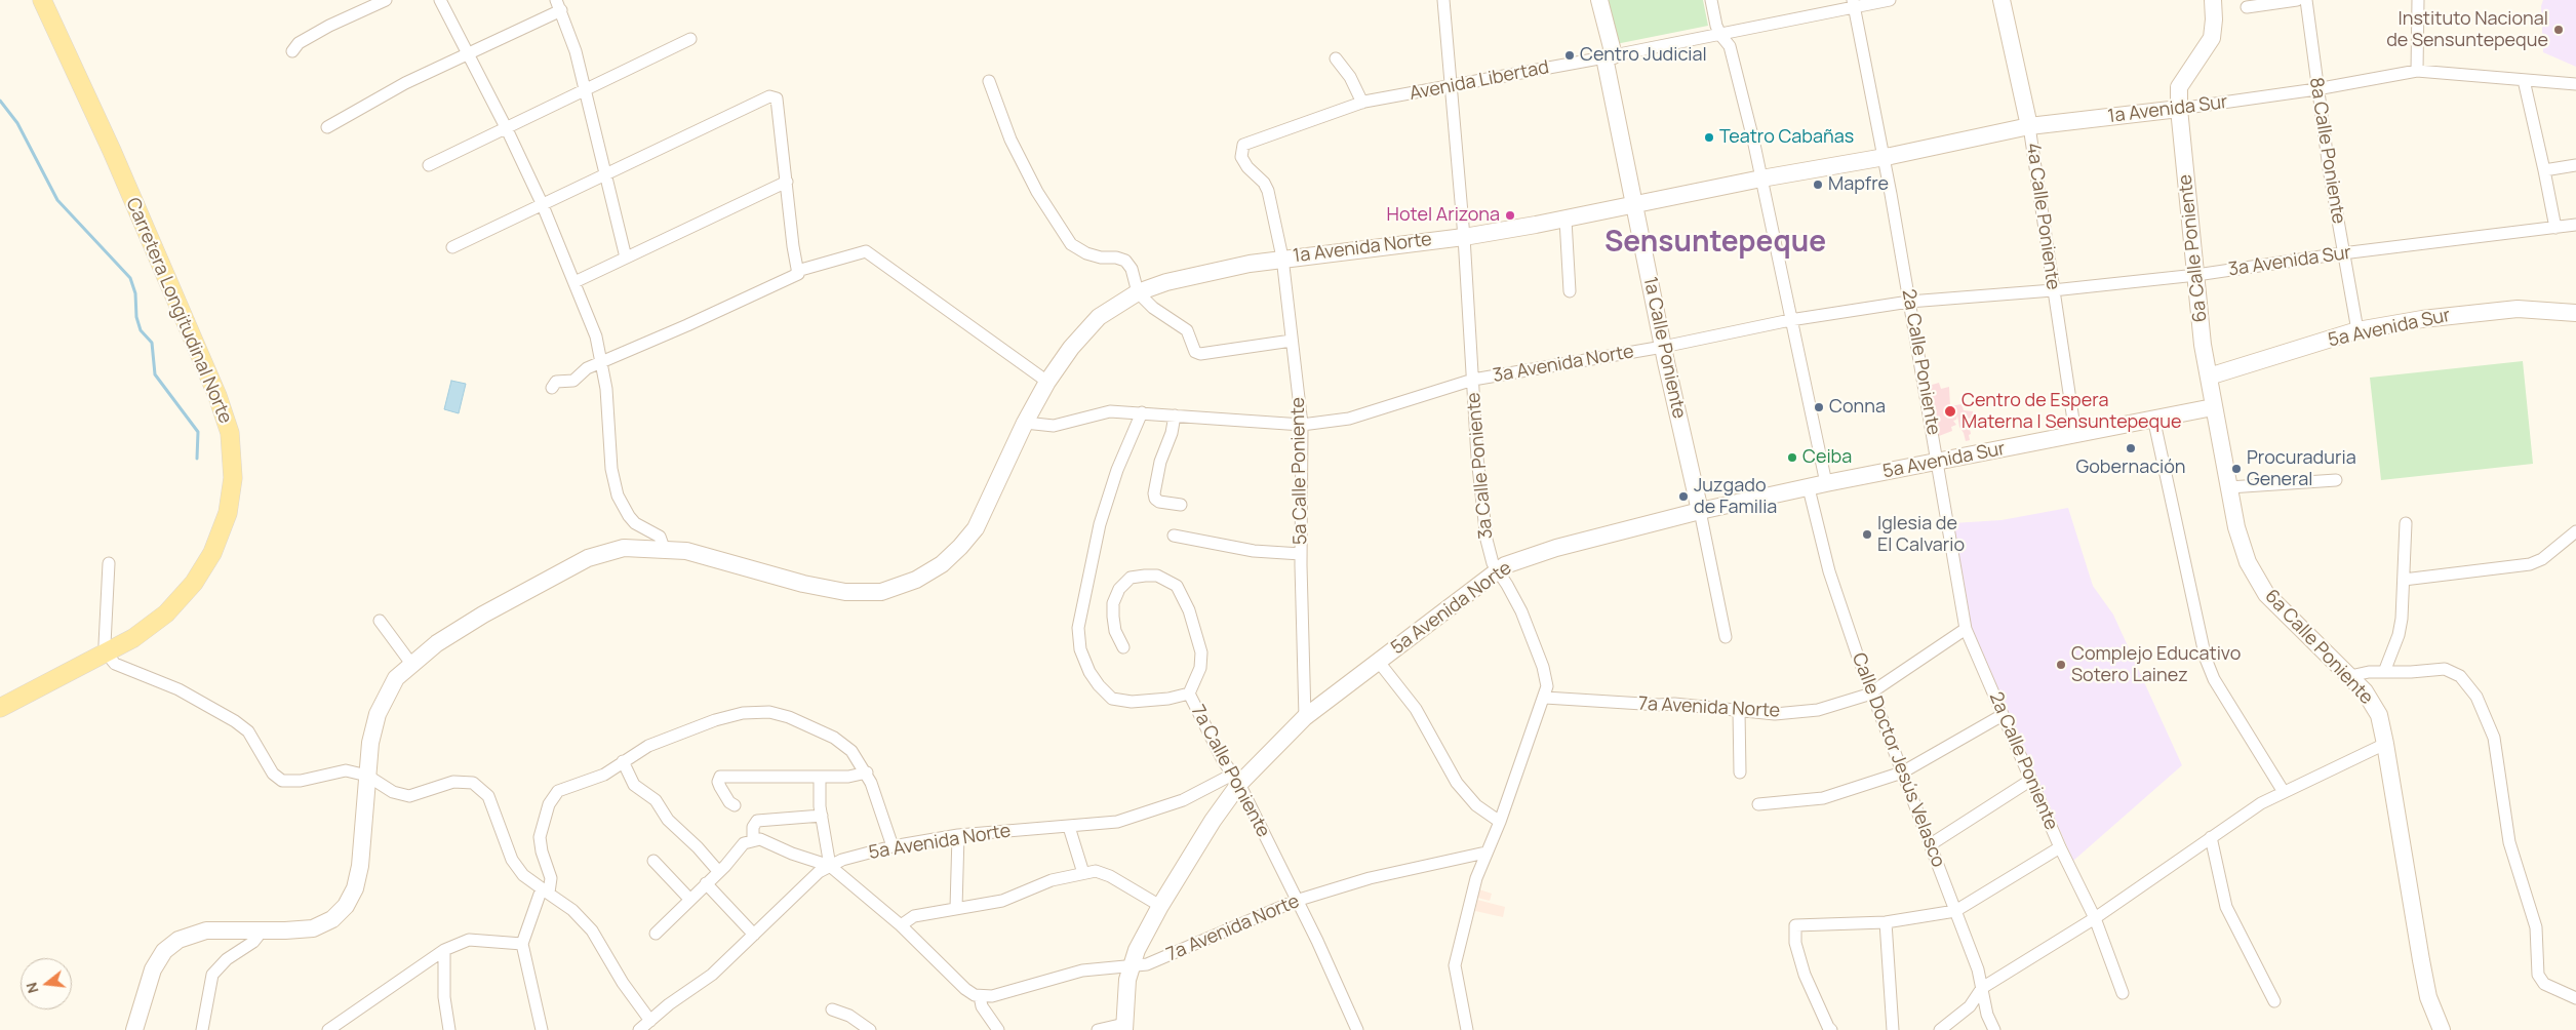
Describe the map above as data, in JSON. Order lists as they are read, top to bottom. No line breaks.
{"streets":{"main road":["Carretera Longitudinal Norte"],"street":["Avenida Libertad","1a Avenida Sur","8a Calle Poniente","4a Calle Poniente","1a Avenida Norte","6a Calle Poniente","3a Avenida Sur","5a Avenida Sur","1a Calle Poniente","2a Calle Poniente","3a Avenida Norte","3a Calle Poniente","5a Calle Poniente","5a Avenida Norte","7a Avenida Norte","Calle Doctor Jesús Velasco","7a Calle Poniente"]},"crossings":[["Avenida Libertad","1a Calle Poniente"],["Avenida Libertad","2a Calle Poniente"],["Avenida Libertad","3a Calle Poniente"],["Avenida Libertad","5a Calle Poniente"],["1a Avenida Sur","8a Calle Poniente"],["1a Avenida Sur","4a Calle Poniente"],["1a Avenida Sur","1a Avenida Norte"],["1a Avenida Sur","6a Calle Poniente"],["1a Avenida Sur","2a Calle Poniente"],["8a Calle Poniente","3a Avenida Sur"],["8a Calle Poniente","5a Avenida Sur"],["4a Calle Poniente","3a Avenida Sur"],["4a Calle Poniente","5a Avenida Sur"],["1a Avenida Norte","1a Calle Poniente"],["1a Avenida Norte","3a Calle Poniente"],["1a Avenida Norte","5a Calle Poniente"],["6a Calle Poniente","3a Avenida Sur"],["6a Calle Poniente","5a Avenida Sur"],["3a Avenida Sur","2a Calle Poniente"],["3a Avenida Sur","3a Avenida Norte"],["5a Avenida Sur","2a Calle Poniente"],["5a Avenida Sur","5a Avenida Norte"],["1a Calle Poniente","3a Avenida Norte"],["1a Calle Poniente","5a Avenida Norte"],["2a Calle Poniente","7a Avenida Norte"],["3a Avenida Norte","3a Calle Poniente"],["3a Avenida Norte","5a Calle Poniente"],["3a Avenida Norte","7a Calle Poniente"],["3a Calle Poniente","5a Avenida Norte"],["3a Calle Poniente","7a Avenida Norte"],["5a Calle Poniente","5a Avenida Norte"],["5a Avenida Norte","Calle Doctor Jesús Velasco"],["5a Avenida Norte","7a Calle Poniente"],["7a Avenida Norte","Calle Doctor Jesús Velasco"],["7a Avenida Norte","7a Calle Poniente"]],"districts":["Sensuntepeque"],"places":["Instituto Nacional de Sensuntepeque","Centro Judicial","Teatro Cabañas","Mapfre","Hotel Arizona","Conna","Centro de Espera Materna | Sensuntepeque","Gobernación","Ceiba","Procuraduria General","Juzgado de Familia","Iglesia de El Calvario","Complejo Educativo Sotero Lainez"],"north":"left"}
